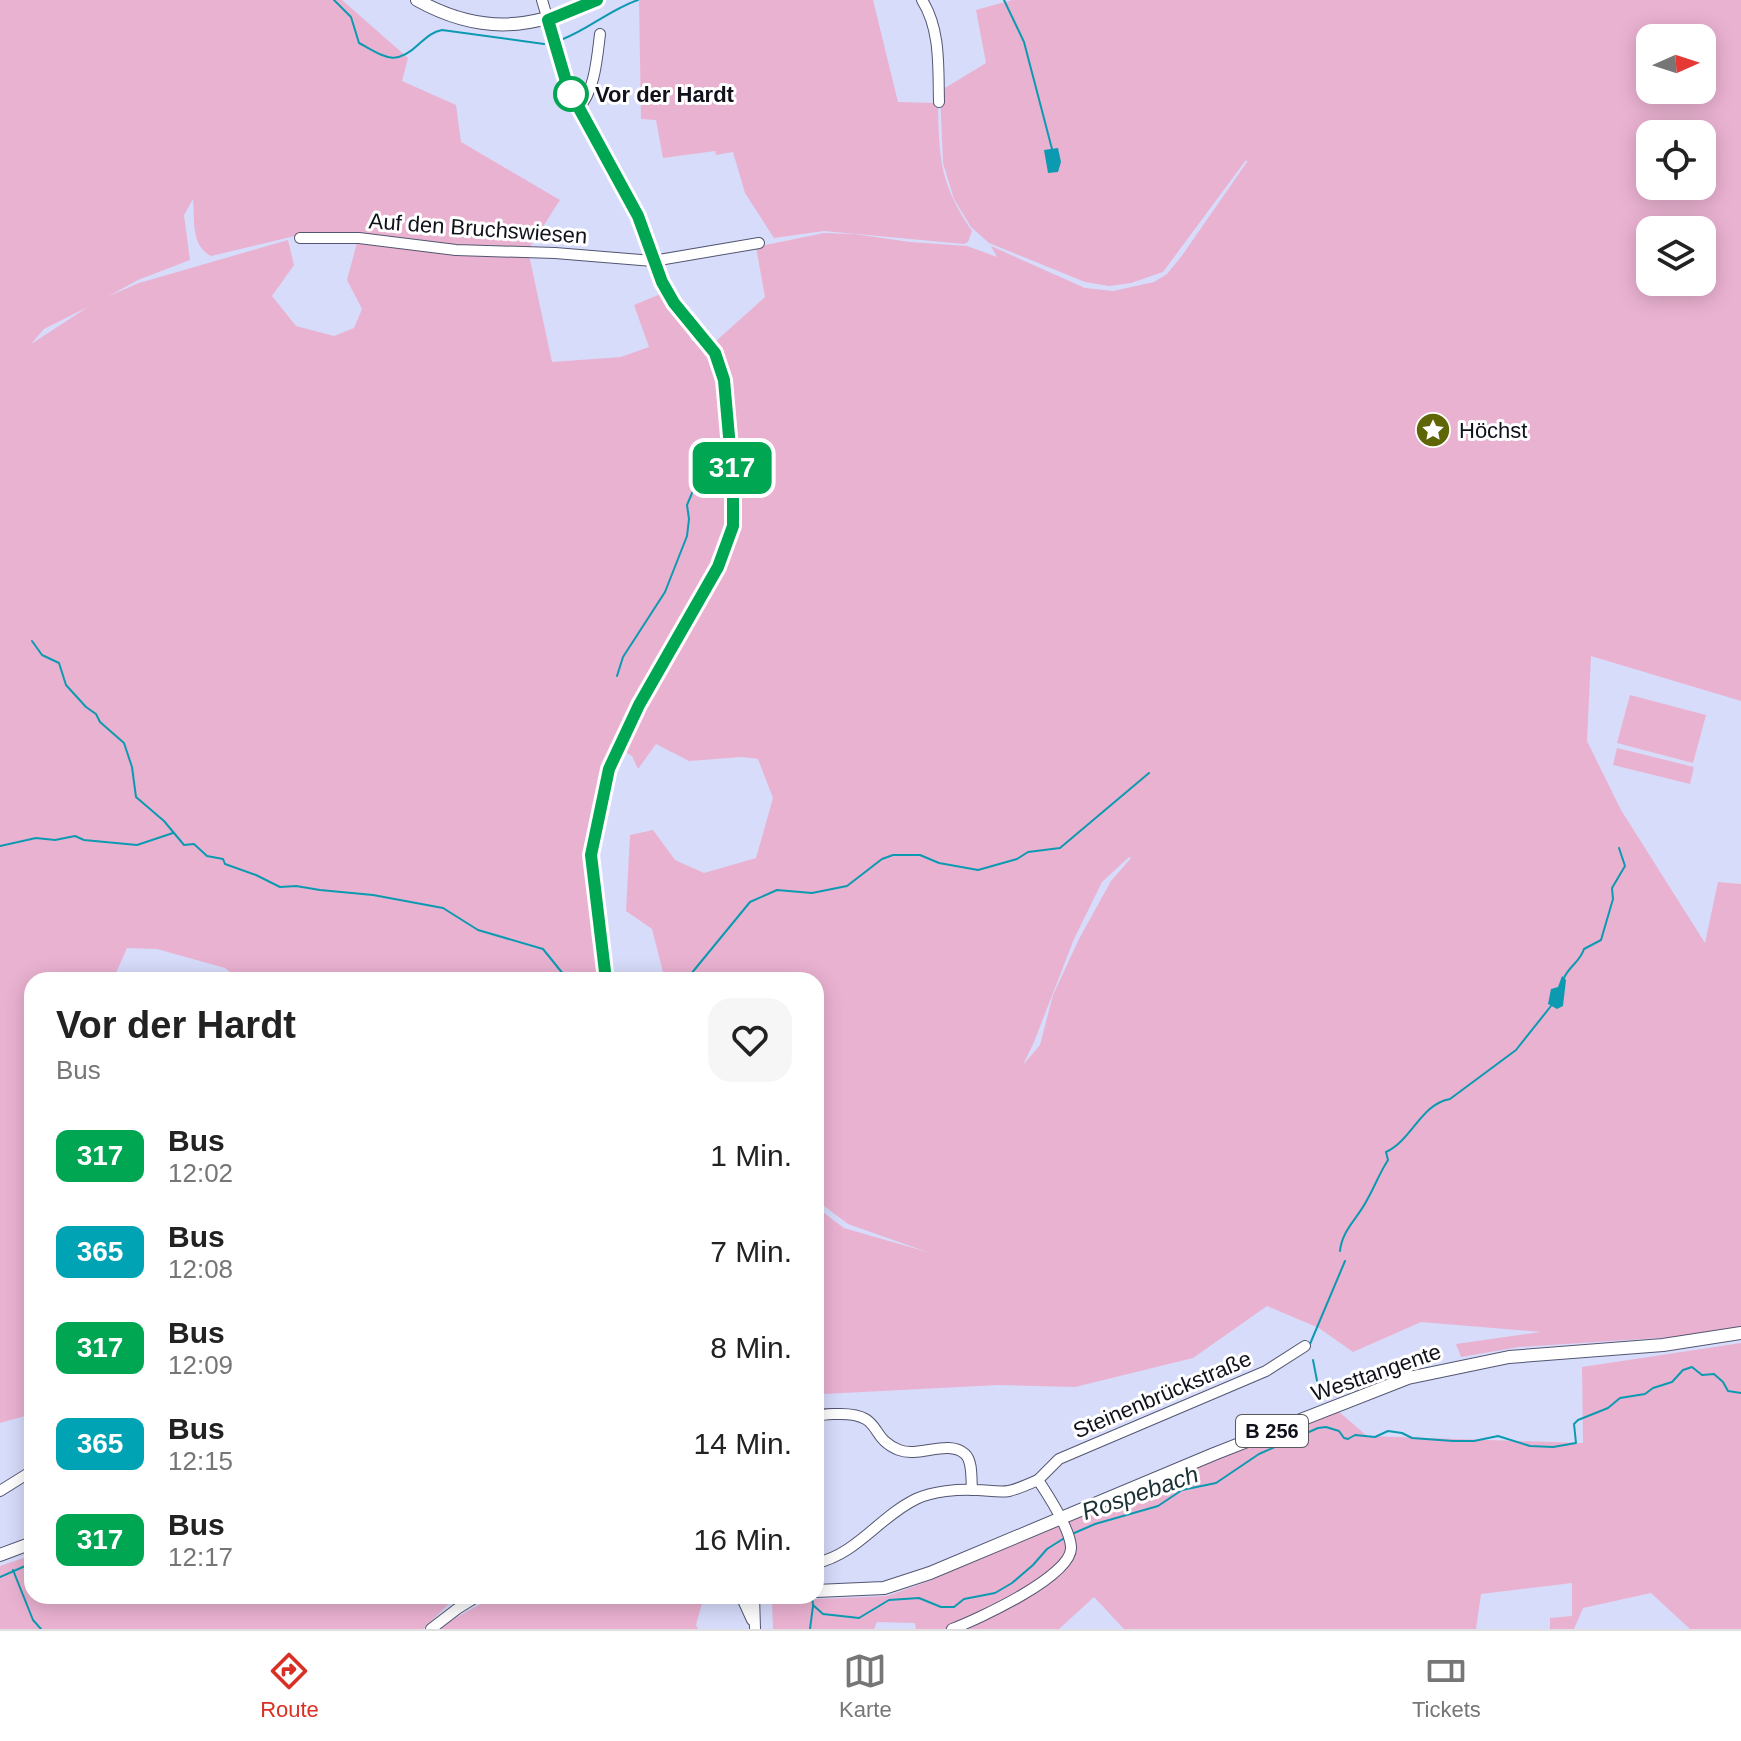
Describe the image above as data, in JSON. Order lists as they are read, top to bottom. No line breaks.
{"streets":{"main road":["Westtangente","B 256"],"street":["Auf den Bruchswiesen","Steinenbrückstraße"]},"water":["Rospebach"],"places":{"other":["Vor der Hardt"],"place":["Höchst"]},"lines":["bus line 317"],"north":"right","page":{"on_map":"317","heading":["Vor der Hardt","Bus"],"list":[{"mark":"317","name":"Bus","note":"12:02","value":"1 Min."},{"mark":"365","name":"Bus","note":"12:08","value":"7 Min."},{"mark":"317","name":"Bus","note":"12:09","value":"8 Min."},{"mark":"365","name":"Bus","note":"12:15","value":"14 Min."},{"mark":"317","name":"Bus","note":"12:17","value":"16 Min."}],"tabs":["Route","Karte","Tickets"]}}
